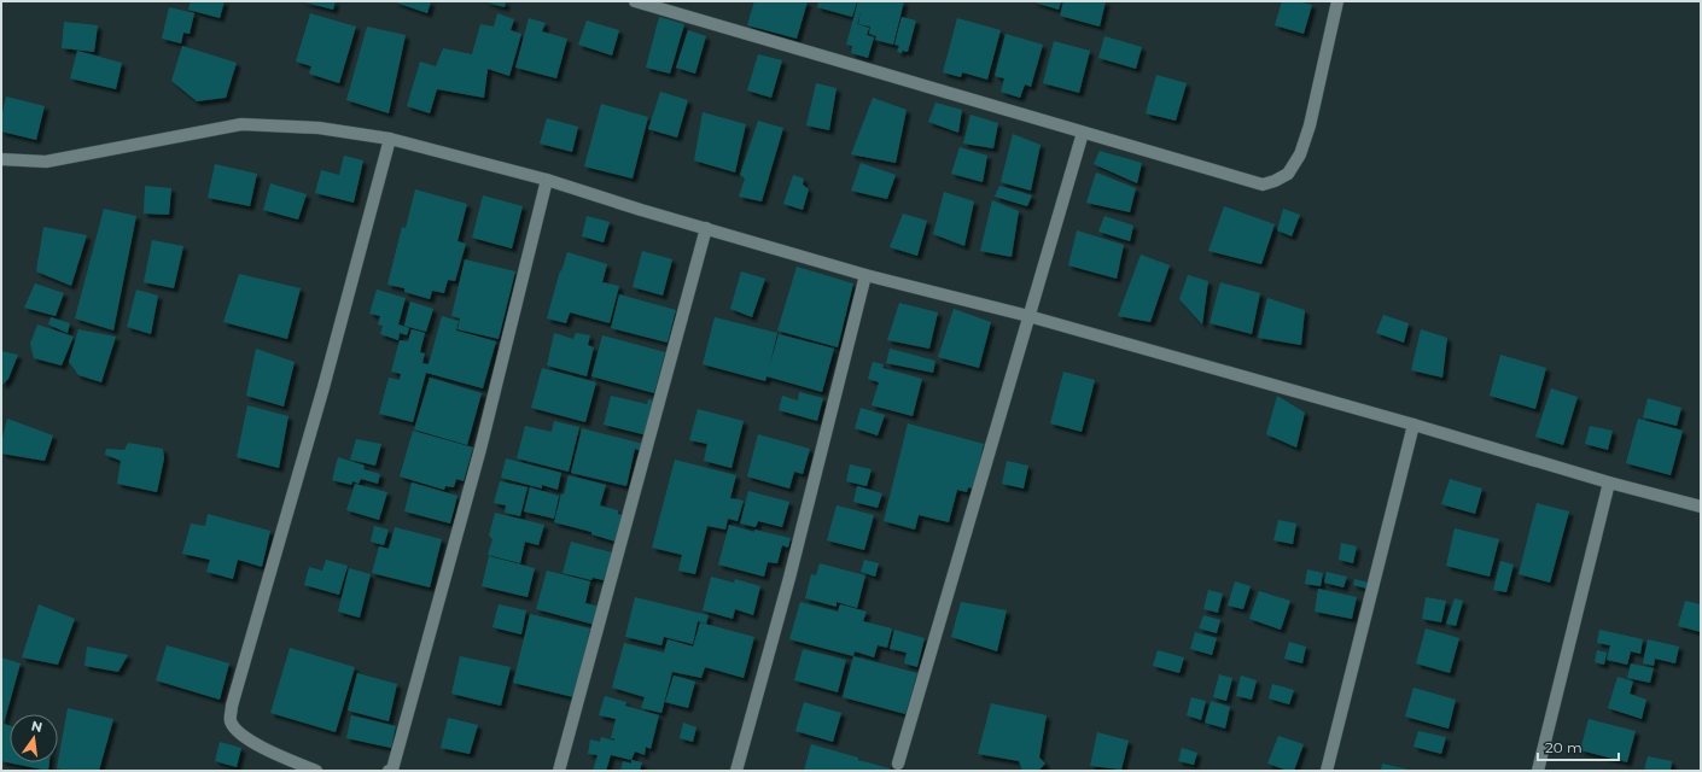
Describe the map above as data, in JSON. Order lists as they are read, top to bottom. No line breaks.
{"scale_bar":"20 m","north":"top"}
